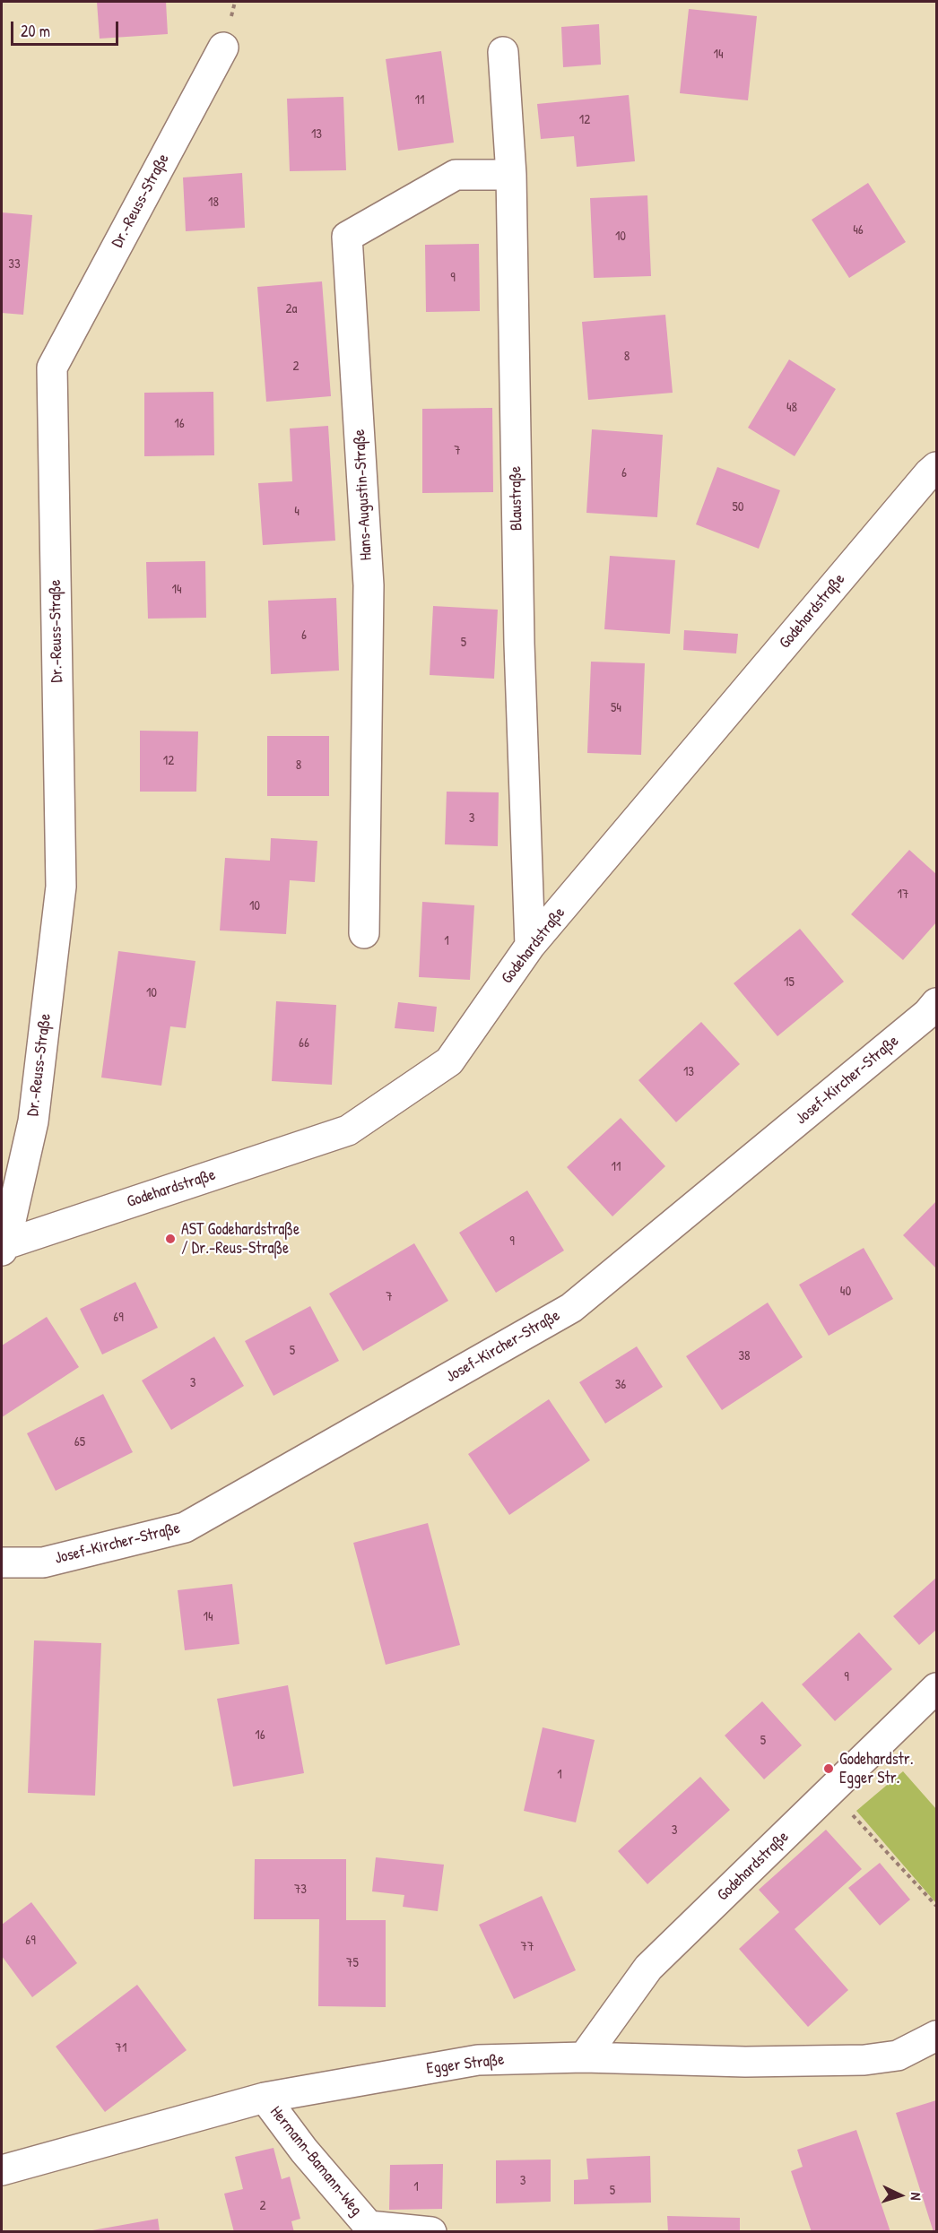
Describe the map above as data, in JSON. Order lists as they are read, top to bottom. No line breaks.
{"streets":{"street":["Dr.-Reuss-Straße","Hans-Augustin-Straße","Blaustraße","Godehardstraße","Josef-Kircher-Straße","Egger Straße","Hermann-Bamann-Weg"]},"crossings":[["Dr.-Reuss-Straße","Godehardstraße"],["Hans-Augustin-Straße","Blaustraße"],["Blaustraße","Godehardstraße"],["Godehardstraße","Egger Straße"],["Egger Straße","Hermann-Bamann-Weg"]],"places":["AST Godehardstraße / Dr.-Reus-Straße","Godehardstr. Egger Str."],"house_numbers":["14","11","12","13","18","46","10","33","9","2a","8","2","48","16","7","6","50","4","14","6","5","54","12","8","3","17","10","1","15","10","66","13","11","9","40","7","69","5","38","3","36","65","14","9","16","5","1","3","73","69","77","75","71","3","1","5","2"],"scale_bar":"20 m","north":"right"}
